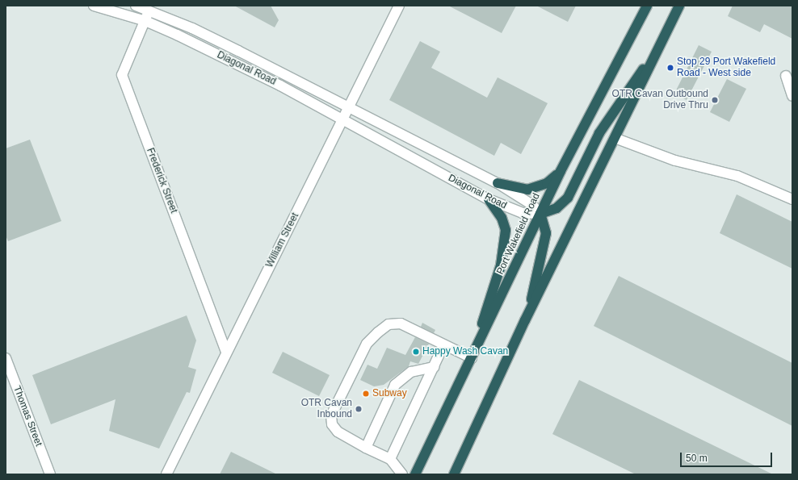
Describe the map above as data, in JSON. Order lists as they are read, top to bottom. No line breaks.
{"streets":{"highway":["Port Wakefield Road"],"street":["Diagonal Road","Frederick Street","William Street","Thomas Street"]},"crossings":[["Diagonal Road","Frederick Street"],["Diagonal Road","Port Wakefield Road"],["Diagonal Road","William Street"],["Frederick Street","William Street"]],"places":["Stop 29 Port Wakefield Road - West side","OTR Cavan Outbound Drive Thru","Happy Wash Cavan","Subway","OTR Cavan Inbound"],"scale_bar":"50 m"}
